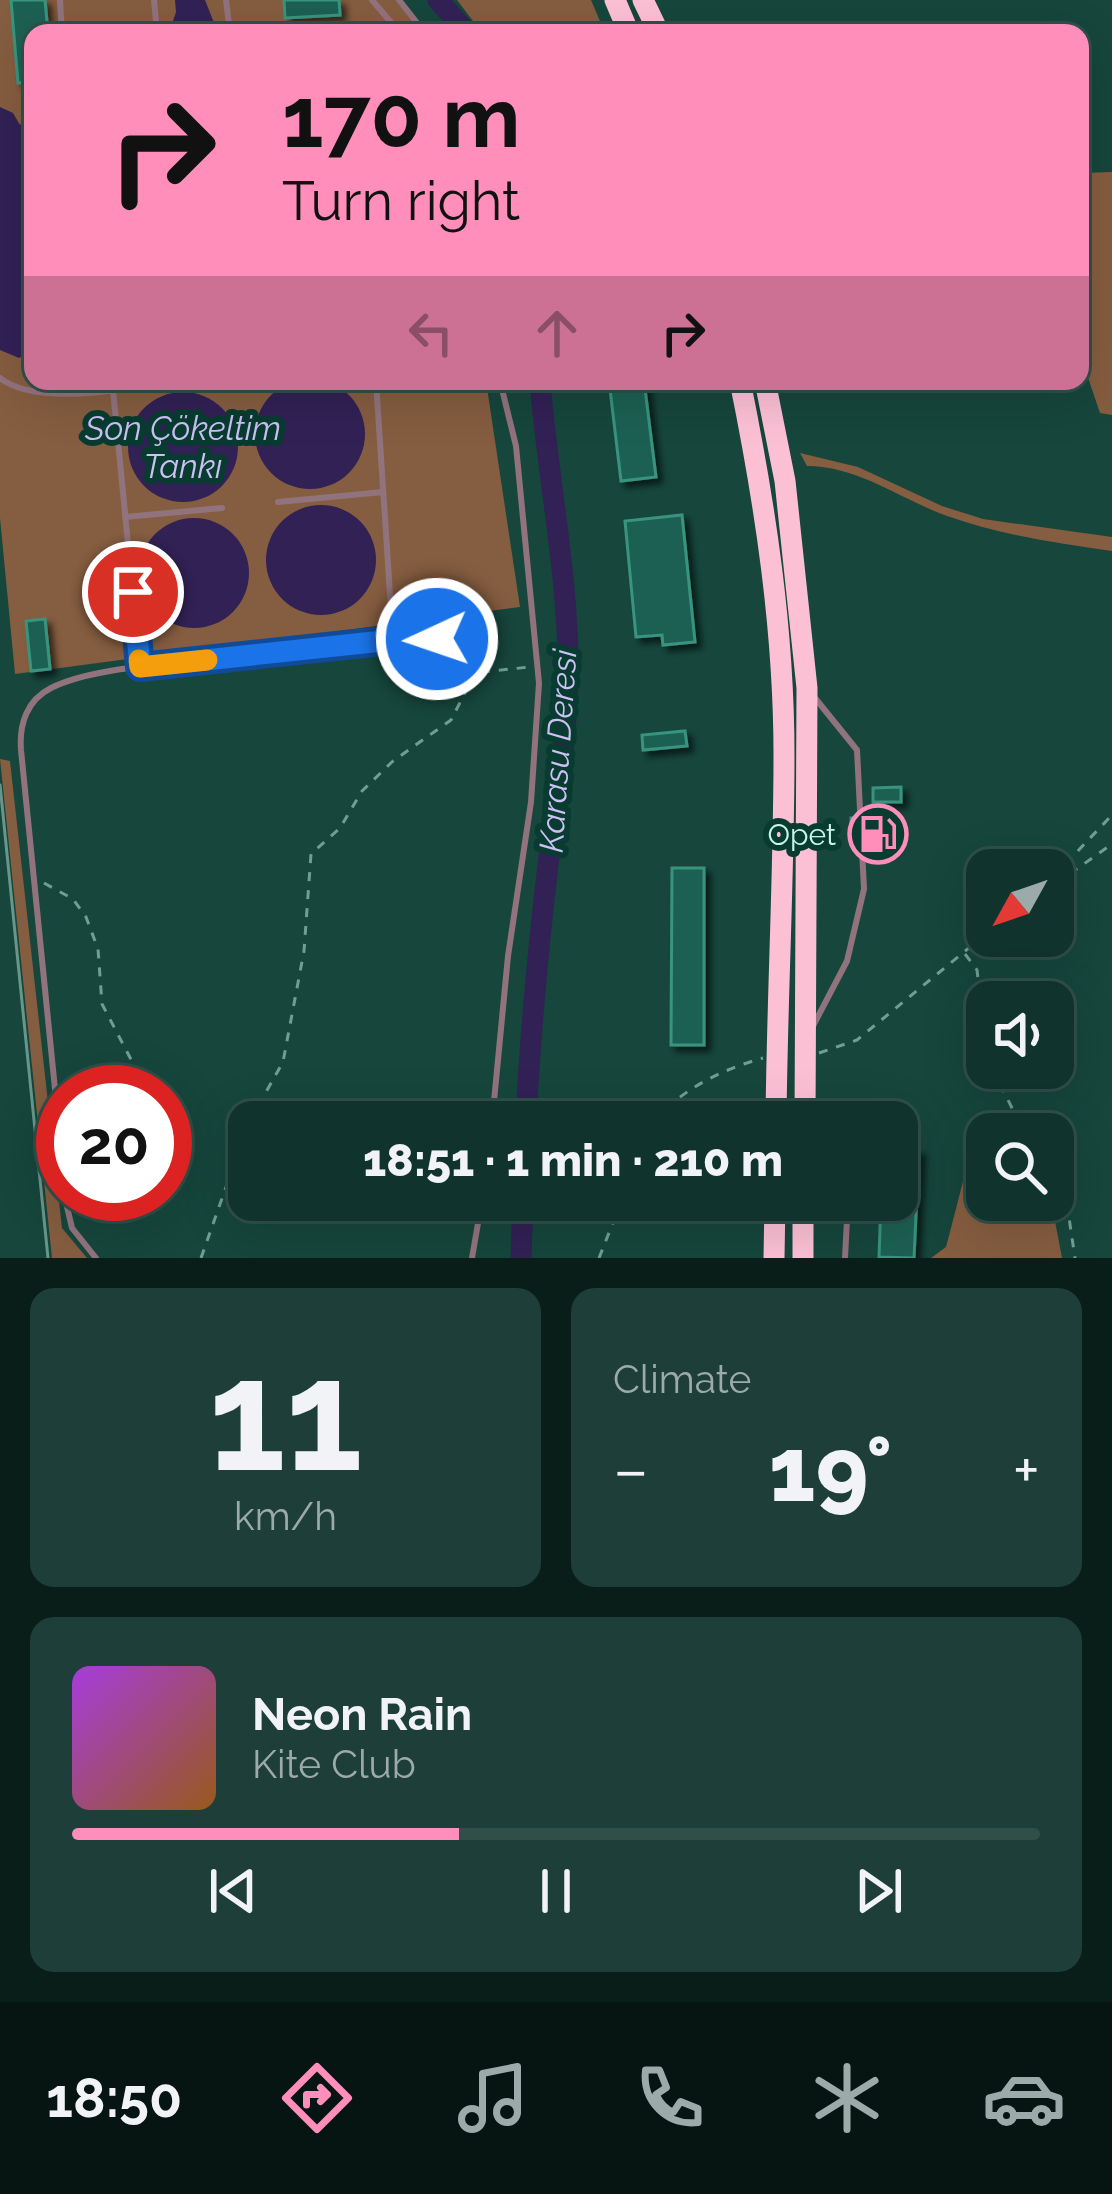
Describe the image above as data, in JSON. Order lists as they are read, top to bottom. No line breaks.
{"water":["Son Çökeltim Tankı","Karasu Deresi"],"places":{"fuel station":["Opet"]},"north":"bottom left","page":{"turn":["170 m","Turn right"],"limit":"20","trip":"18:51 · 1 min · 210 m","tile":[["11","km/h"],"Climate"],"heat":["−","19°","+"],"song":["Neon Rain","Kite Club"],"tabs":"18:50"}}
